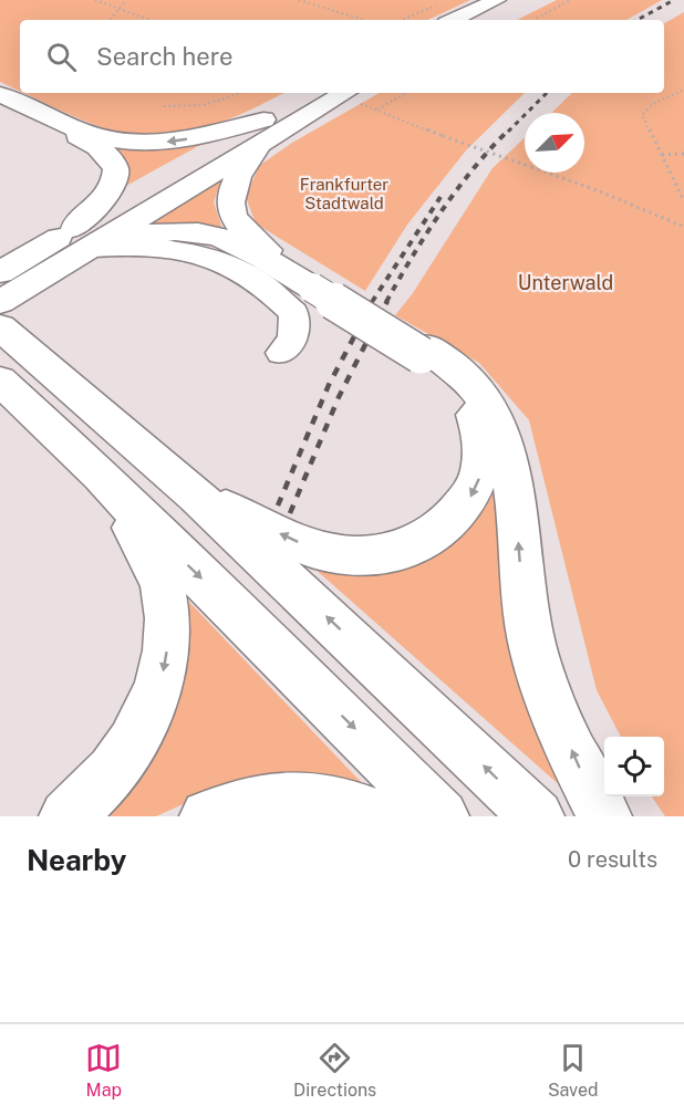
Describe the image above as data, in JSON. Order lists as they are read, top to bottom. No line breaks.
{"parks":["Frankfurter Stadtwald","Unterwald"],"north":"top right","page":{"search":"Search here","heading":["Nearby","0 results"],"nav":["Map","Directions","Saved"]}}
